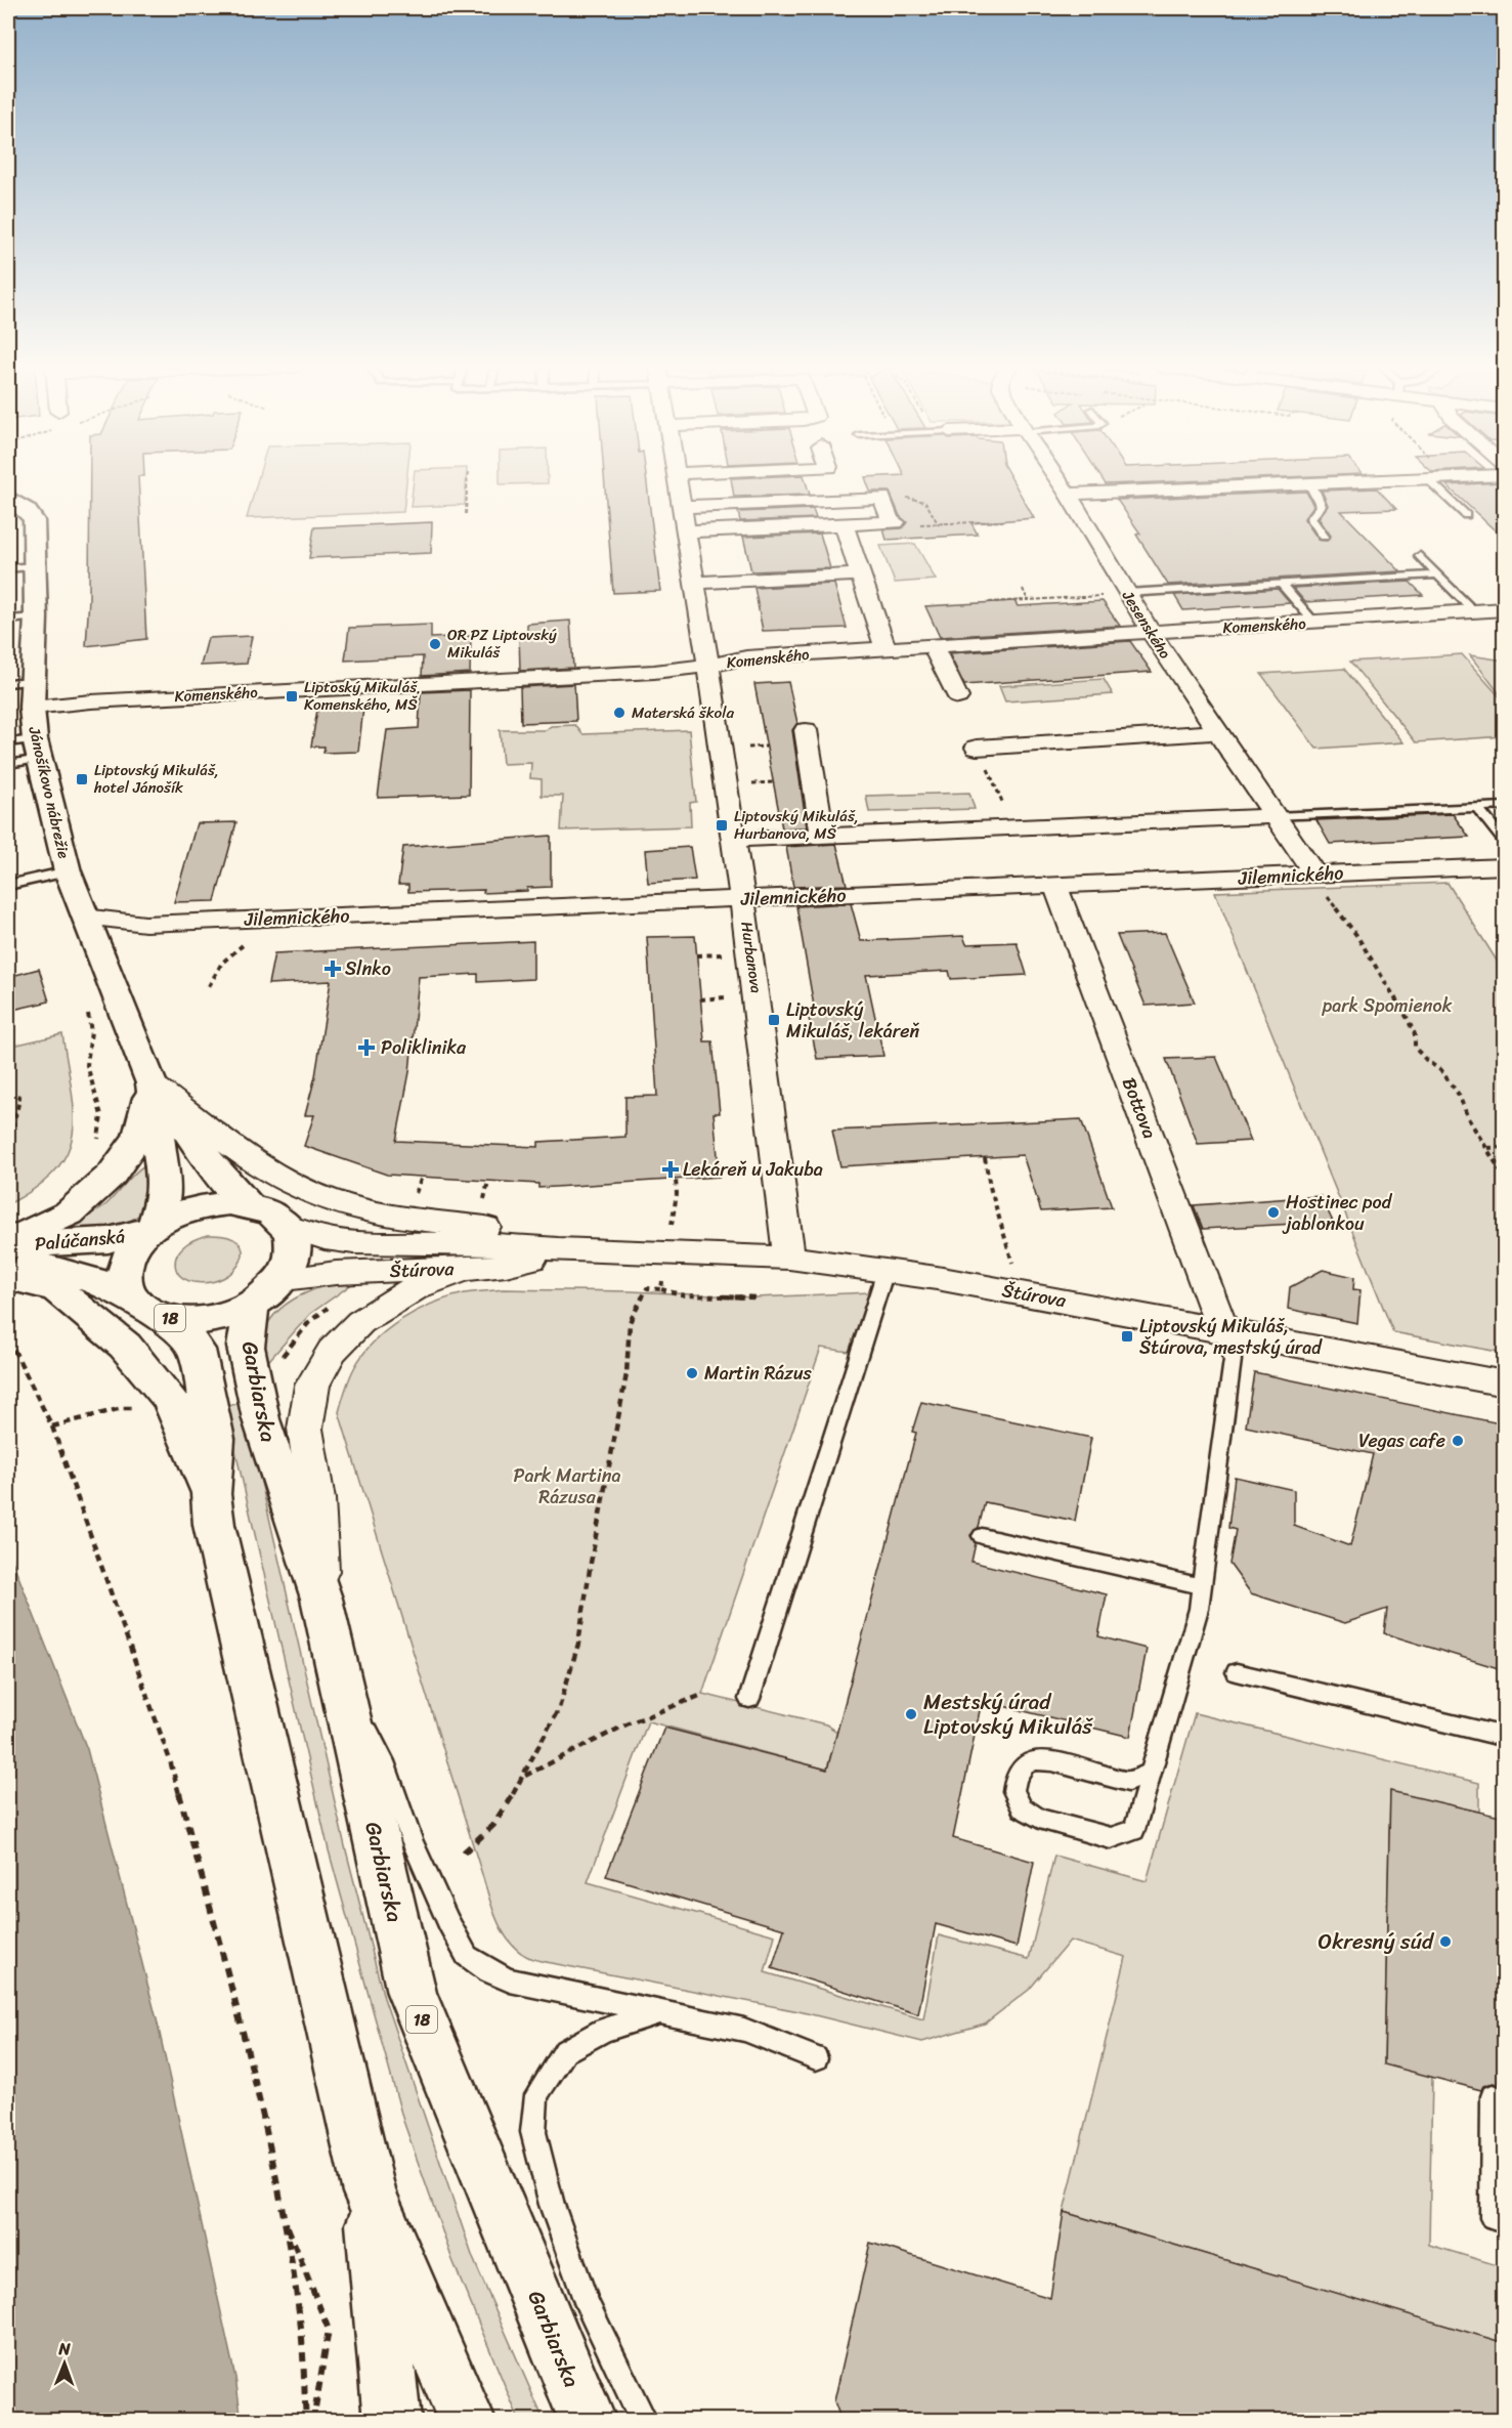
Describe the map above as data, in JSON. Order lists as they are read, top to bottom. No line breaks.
{"streets":{"main road":["Jánošíkovo nábrežie","Palúčanská","18","Garbiarska"],"street":["Jesenského","Komenského","Jilemnického","Hurbanova","Bottova","Štúrova"]},"crossings":[["Jesenského","Komenského"],["Jesenského","Jilemnického"],["Komenského","Jánošíkovo nábrežie"],["Komenského","Hurbanova"],["Jánošíkovo nábrežie","Jilemnického"],["Jánošíkovo nábrežie","Palúčanská"],["Jánošíkovo nábrežie","Štúrova"],["Jánošíkovo nábrežie","18"],["Jánošíkovo nábrežie","Garbiarska"],["Jilemnického","Hurbanova"],["Jilemnického","Bottova"],["Hurbanova","Štúrova"],["Bottova","Štúrova"],["Palúčanská","Štúrova"],["Palúčanská","18"],["Palúčanská","Garbiarska"],["Štúrova","18"],["Štúrova","Garbiarska"],["18","Garbiarska"]],"parks":["park Spomienok","Park Martina Rázusa"],"places":{"other":["OR PZ Liptovský Mikuláš","Materská škola","Hostinec pod jablonkou","Martin Rázus","Vegas cafe","Mestský úrad Liptovský Mikuláš","Okresný súd"],"transit":["Liptoský Mikuláš, Komenského, MŠ","Liptovský Mikuláš, hotel Jánošík","Liptovský Mikuláš, Hurbanova, MŠ","Liptovský Mikuláš, lekáreň","Liptovský Mikuláš, Štúrova, mestský úrad"],"health":["Slnko","Poliklinika","Lekáreň u Jakuba"]},"north":"top"}
